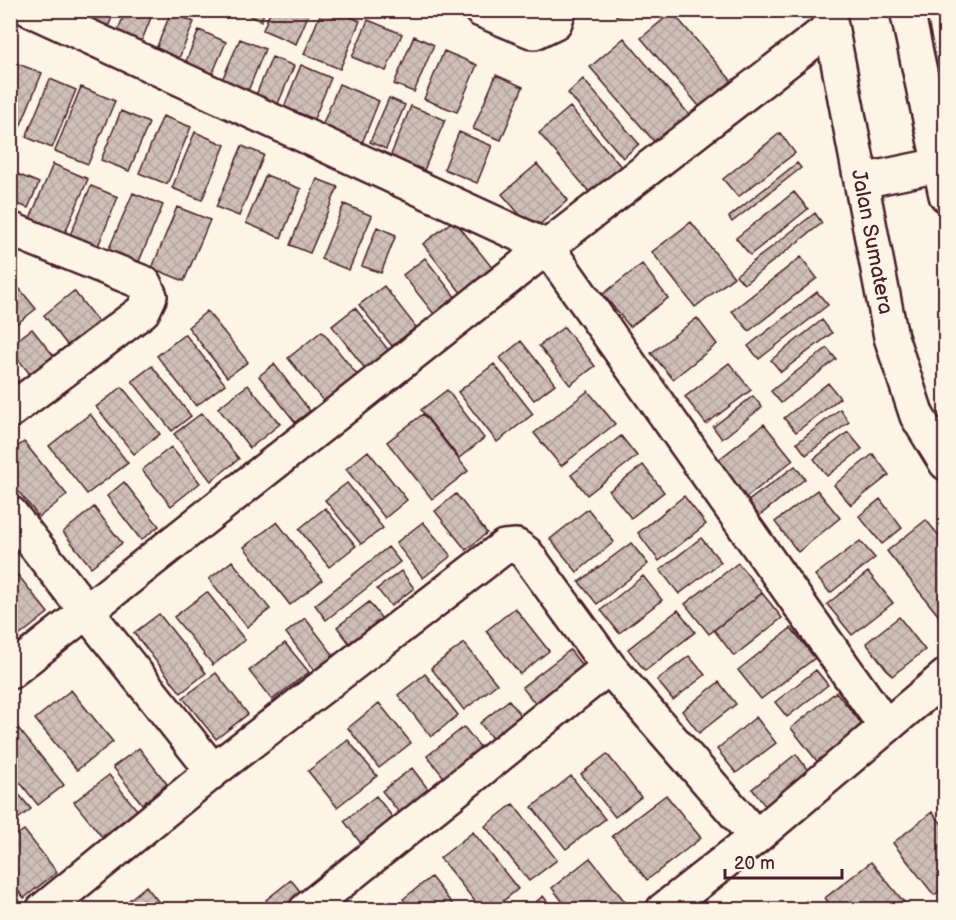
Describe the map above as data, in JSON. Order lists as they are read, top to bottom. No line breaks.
{"streets":{"street":["Jalan Sumatera"]},"scale_bar":"20 m"}
